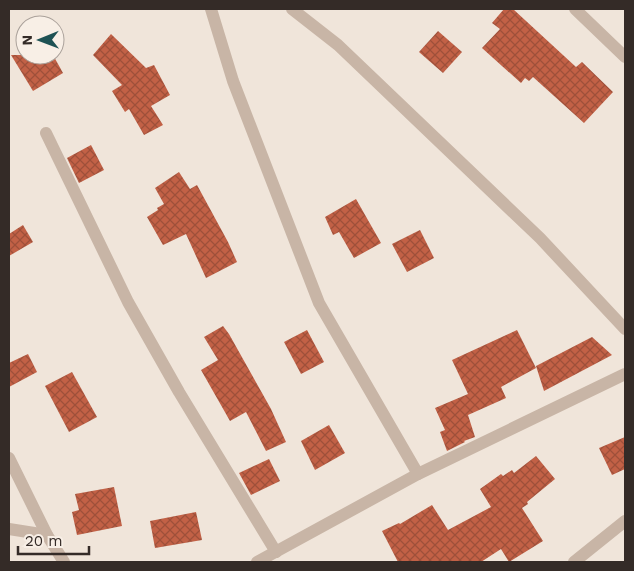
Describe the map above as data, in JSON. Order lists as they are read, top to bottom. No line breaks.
{"scale_bar":"20 m","north":"left"}
